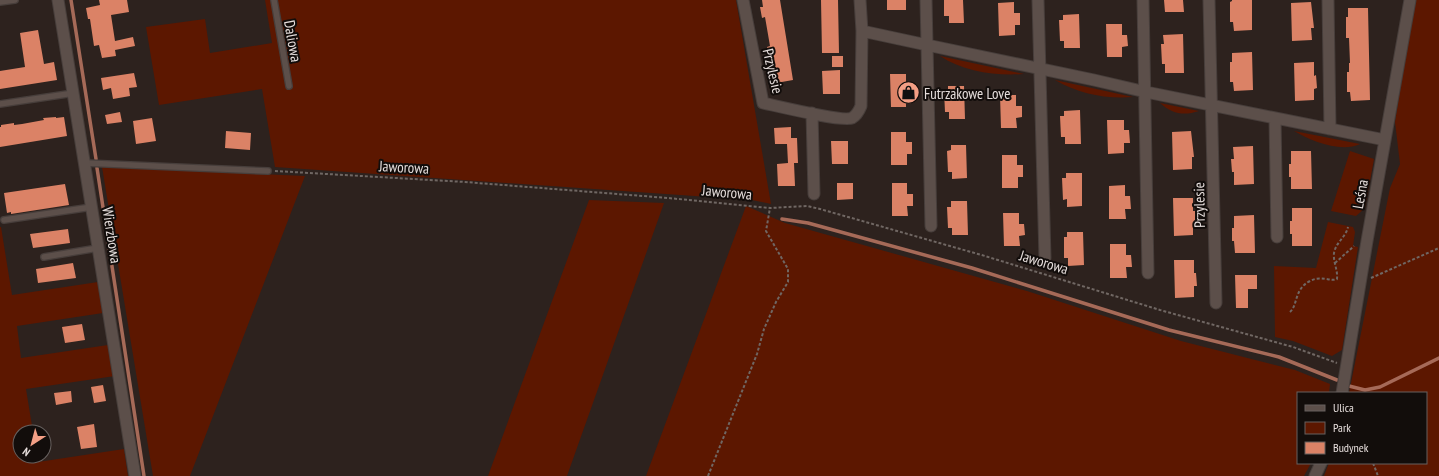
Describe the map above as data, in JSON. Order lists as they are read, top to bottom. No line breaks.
{"streets":{"street":["Przylesie","Leśna","Wierzbowa"],"lane":["Daliowa"],"path":["Jaworowa"]},"crossings":[["Jaworowa","Leśna"]],"places":{"shop":["Futrzakowe Love"]},"legend":["Ulica","Park","Budynek"],"north":"bottom left"}
